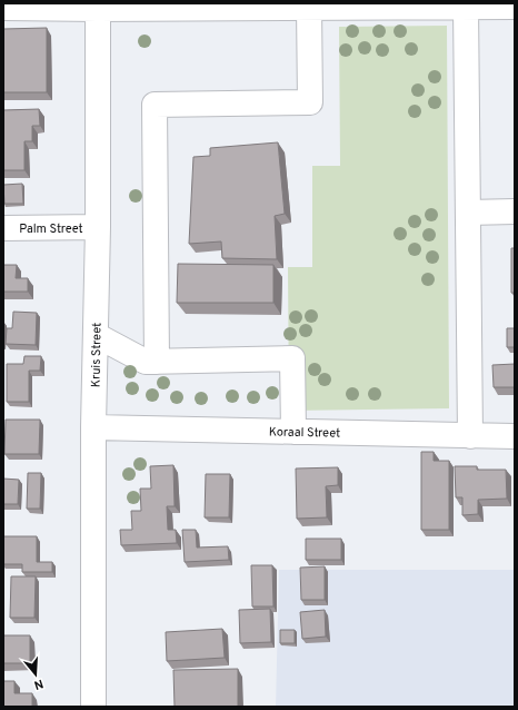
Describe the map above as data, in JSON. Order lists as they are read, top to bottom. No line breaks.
{"streets":{"street":["Palm Street","Kruis Street","Koraal Street"]},"crossings":[["Palm Street","Kruis Street"],["Kruis Street","Koraal Street"]],"north":"bottom"}
